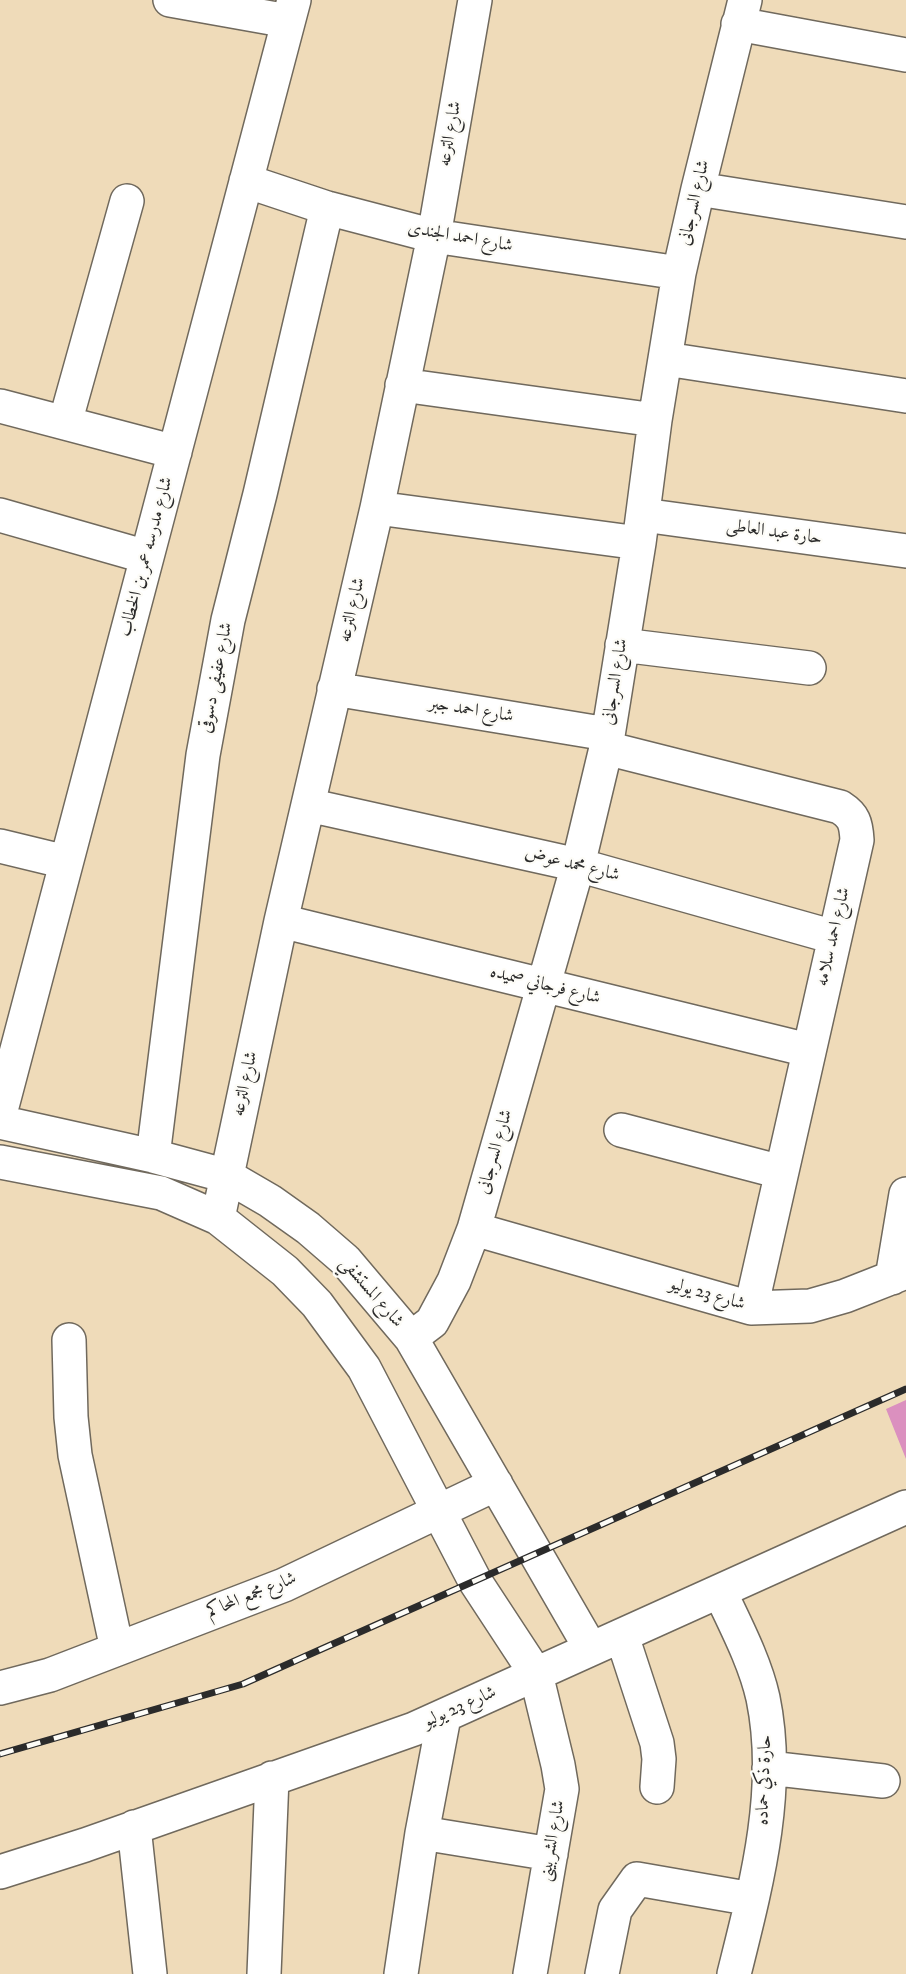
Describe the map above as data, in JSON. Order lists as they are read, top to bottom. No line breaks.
{"streets":{"street":["شارع الترعه","شارع السرجانى","شارع احمد الجندى","حارة عبد العاطى","شارع مدرسه عمر بن الخطاب","شارع عفيفى دسوقى","شارع احمد جبر","شارع محمد عوض","شارع احمد سلامه","شارع فرجاني صميده","شارع المستشفي","شارع 23 يوليو","شارع مجمع المحاكم","حارة ذكي حماده","شارع الشربينى"]},"crossings":[["شارع الترعه","شارع احمد الجندى"],["شارع الترعه","حارة عبد العاطى"],["شارع الترعه","شارع احمد جبر"],["شارع الترعه","شارع محمد عوض"],["شارع الترعه","شارع فرجاني صميده"],["شارع الترعه","شارع المستشفي"],["شارع السرجانى","شارع احمد الجندى"],["شارع السرجانى","حارة عبد العاطى"],["شارع السرجانى","شارع احمد جبر"],["شارع السرجانى","شارع محمد عوض"],["شارع السرجانى","شارع احمد سلامه"],["شارع السرجانى","شارع فرجاني صميده"],["شارع السرجانى","شارع المستشفي"],["شارع السرجانى","شارع 23 يوليو"],["شارع احمد الجندى","شارع مدرسه عمر بن الخطاب"],["شارع احمد الجندى","شارع عفيفى دسوقى"],["شارع عفيفى دسوقى","شارع المستشفي"],["شارع احمد جبر","شارع احمد سلامه"],["شارع محمد عوض","شارع احمد سلامه"],["شارع احمد سلامه","شارع فرجاني صميده"],["شارع احمد سلامه","شارع 23 يوليو"],["شارع المستشفي","شارع 23 يوليو"],["شارع المستشفي","شارع مجمع المحاكم"],["شارع 23 يوليو","حارة ذكي حماده"],["شارع 23 يوليو","شارع الشربينى"]]}
